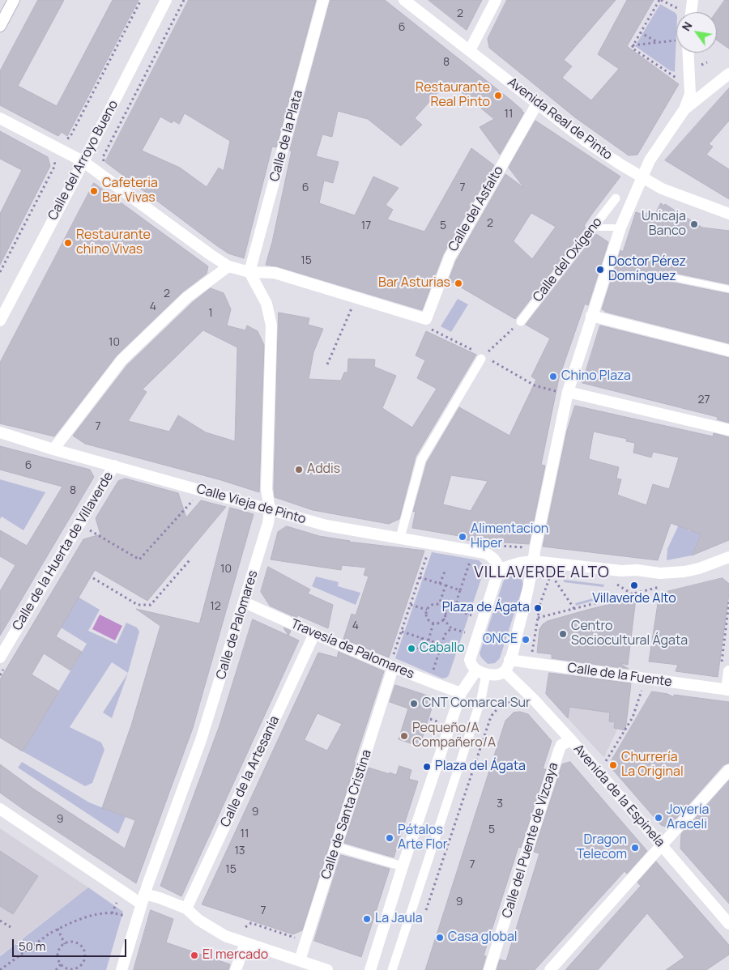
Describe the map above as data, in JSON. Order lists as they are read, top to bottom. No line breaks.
{"streets":{"street":["Avenida Real de Pinto","Calle de la Plata","Calle del Arroyo Bueno","Calle del Asfalto","Calle del Oxígeno","Calle Vieja de Pinto","Calle de la Huerta de Villaverde","Calle de Palomares","Travesía de Palomares","Calle de la Fuente","Calle de la Artesanía","Avenida de la Espinela","Calle de Santa Cristina","Calle del Puente de Vizcaya"]},"crossings":[["Avenida Real de Pinto","Calle del Asfalto"],["Calle de la Plata","Calle de Palomares"],["Calle Vieja de Pinto","Calle de la Huerta de Villaverde"],["Calle Vieja de Pinto","Calle de Palomares"],["Calle de Palomares","Travesía de Palomares"],["Travesía de Palomares","Calle de la Artesanía"],["Travesía de Palomares","Calle de Santa Cristina"],["Avenida de la Espinela","Calle del Puente de Vizcaya"]],"districts":["VILLAVERDE ALTO"],"places":["Restaurante Real Pinto","Cafeteria Bar Vivas","Unicaja Banco","Restaurante chino Vivas","Doctor Pérez Domínguez","Bar Asturias","Chino Plaza","Addis","Alimentacion Hiper","Villaverde Alto","Plaza de Ágata","Centro Sociocultural Ágata","ONCE","Caballo","CNT Comarcal Sur","Pequeño/A Compañero/A","Churrería La Original","Plaza del Ágata","Joyería Araceli","Pétalos Arte Flor","Dragon Telecom","La Jaula","Casa global","El mercado"],"house_numbers":["2","6","8","11","6","7","2","17","5","15","2","4","1","10","27","7","6","8","10","12","4","3","9","9","5","11","13","7","15","9","7"],"scale_bar":"50 m","north":"top left"}
